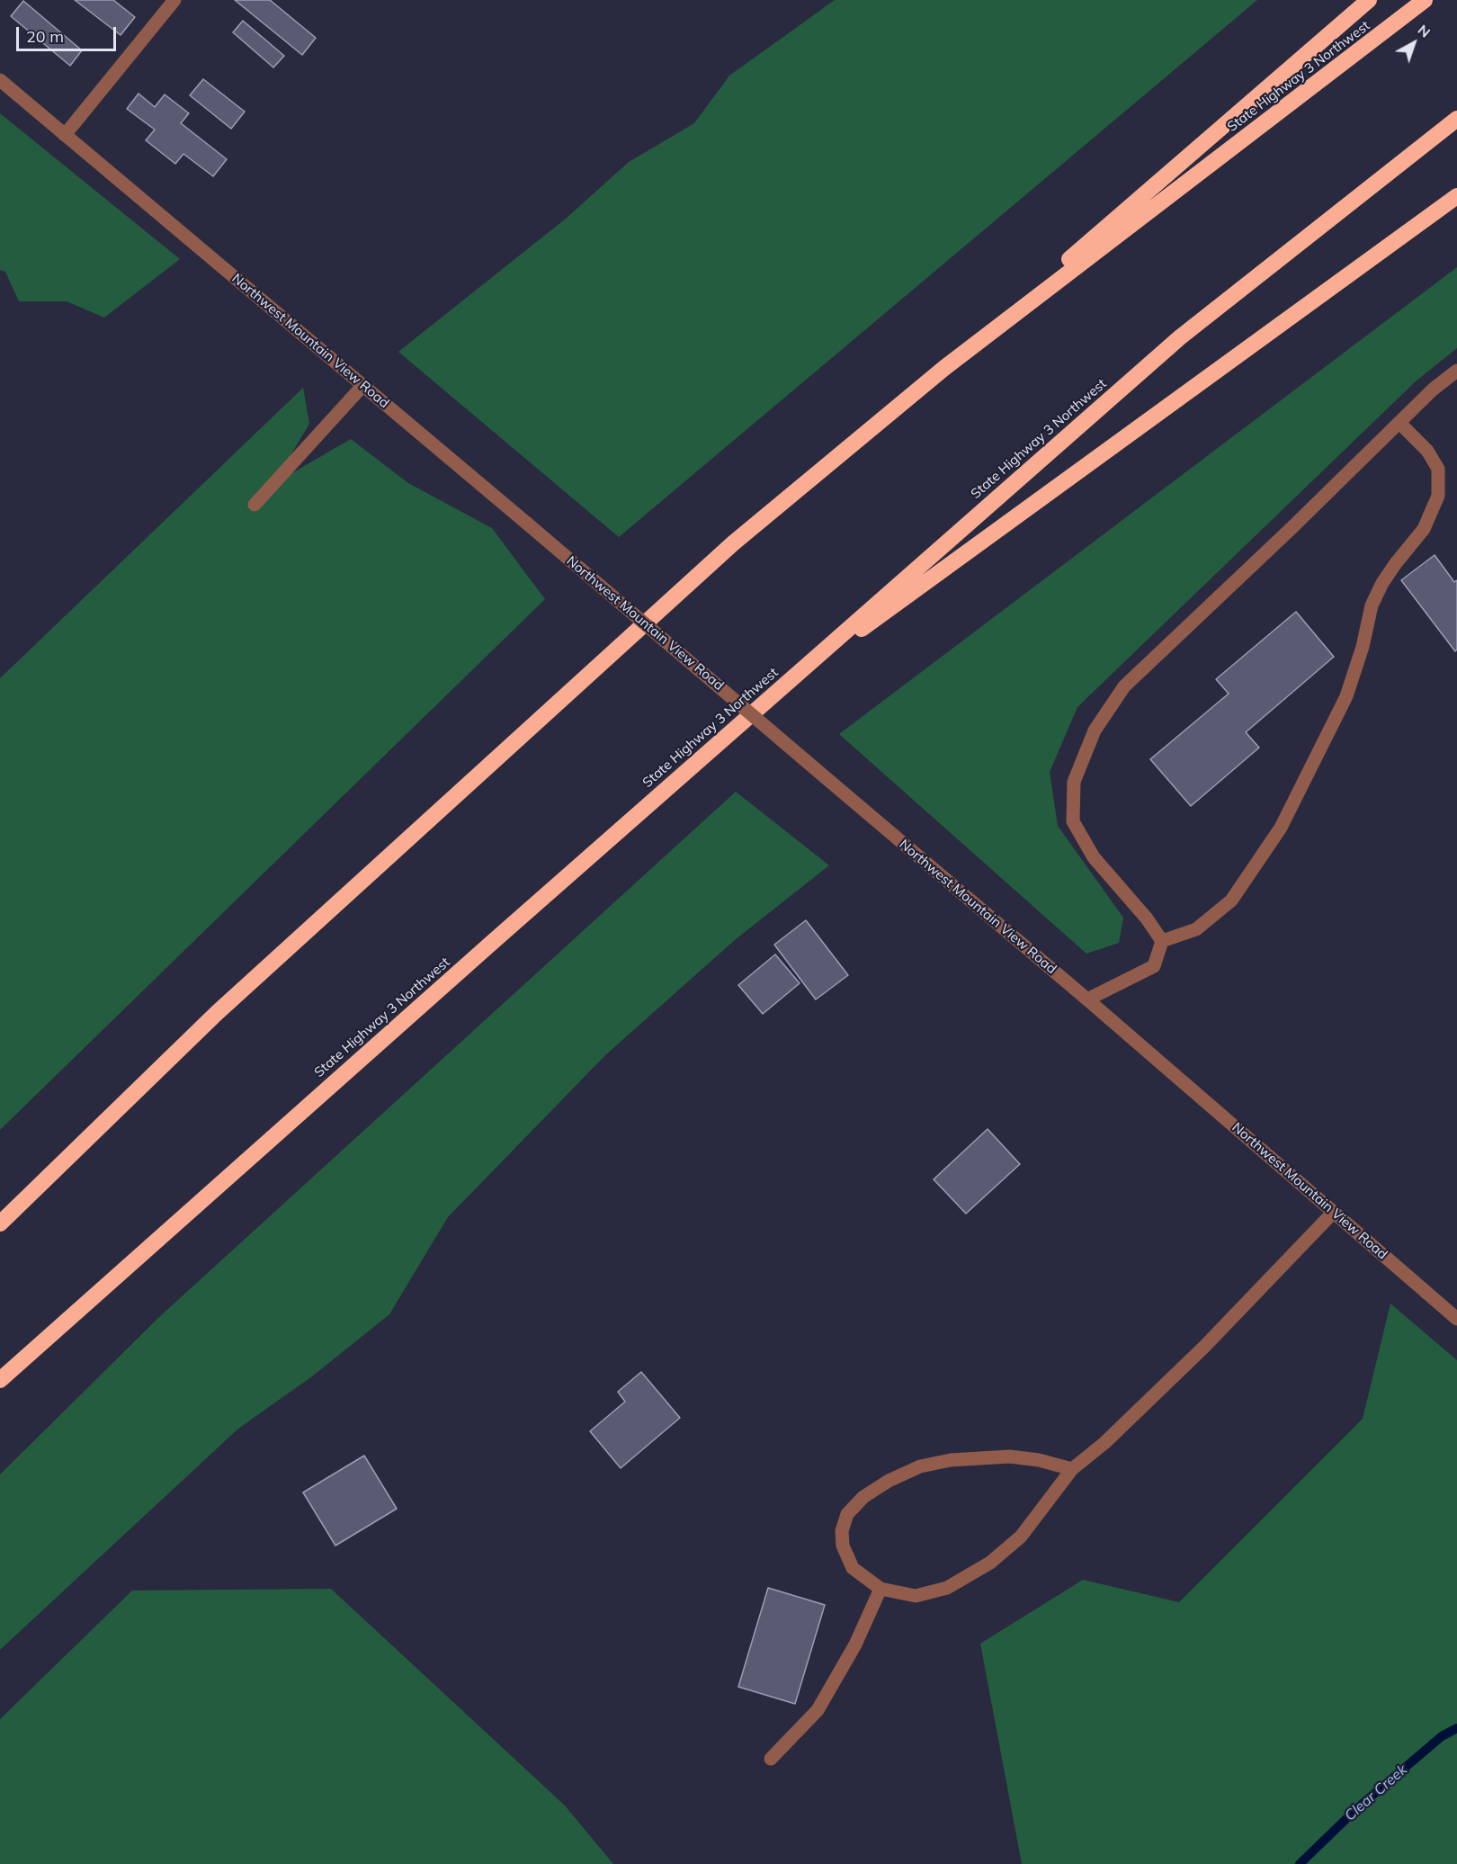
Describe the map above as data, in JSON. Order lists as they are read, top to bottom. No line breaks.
{"streets":{"highway":["State Highway 3 Northwest"],"street":["Northwest Mountain View Road"]},"water":["Clear Creek"],"scale_bar":"20 m","north":"top right"}
